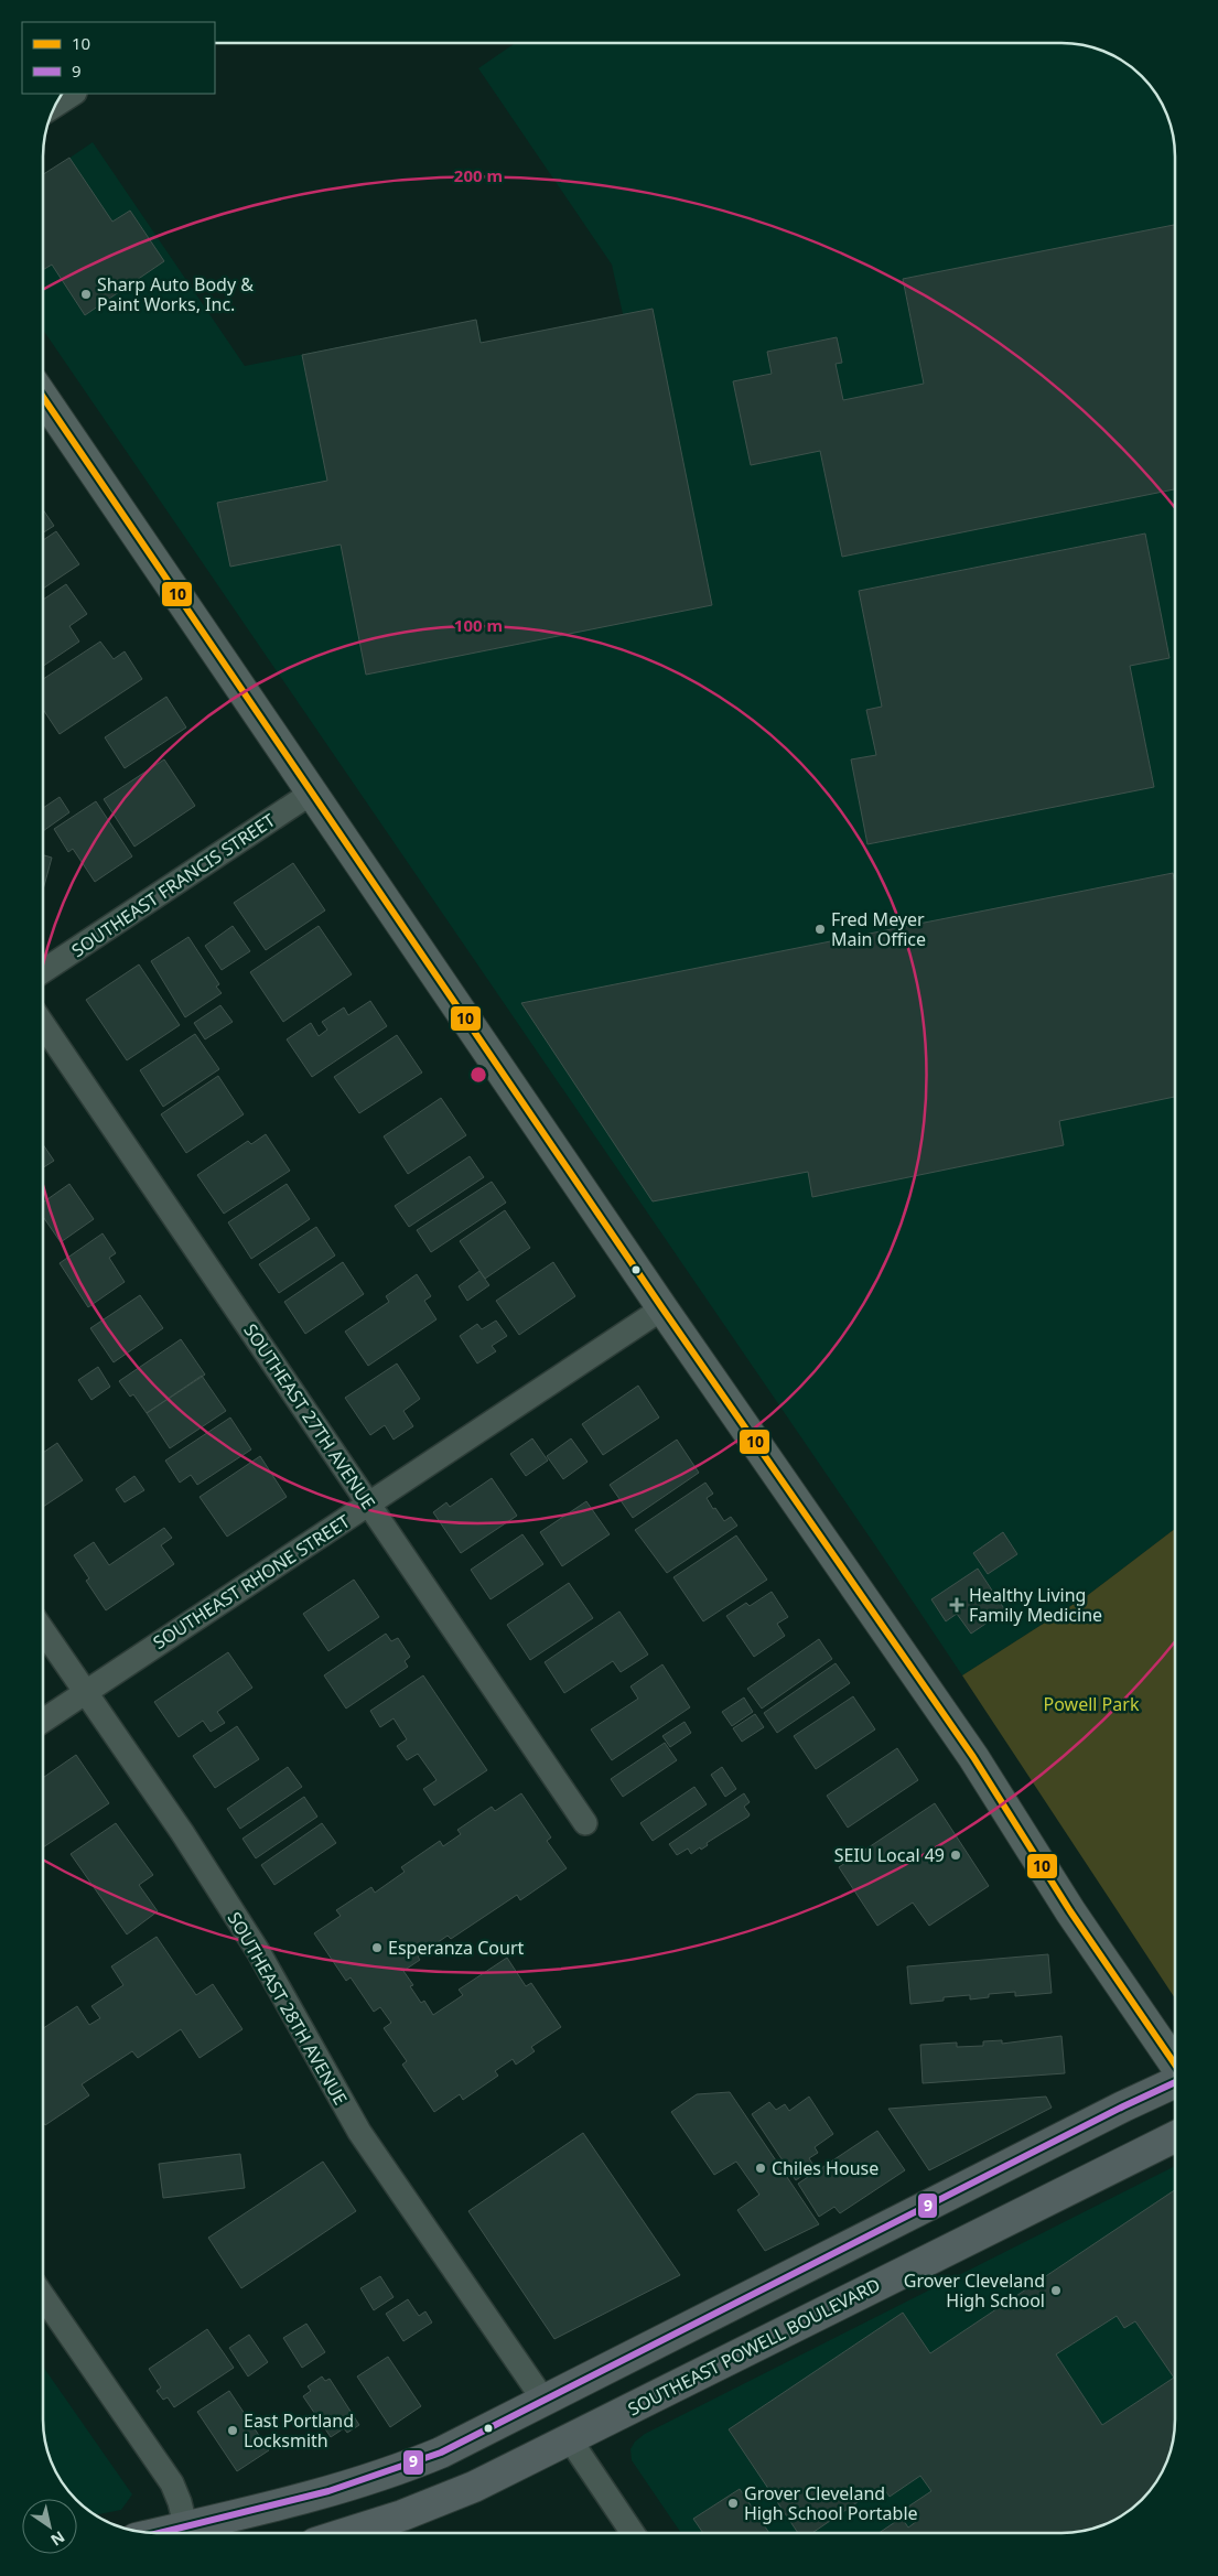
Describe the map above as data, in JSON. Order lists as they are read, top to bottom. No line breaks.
{"streets":{"main road":["SOUTHEAST POWELL BOULEVARD"],"street":["SOUTHEAST FRANCIS STREET","SOUTHEAST 27TH AVENUE","SOUTHEAST RHONE STREET","SOUTHEAST 28TH AVENUE"]},"crossings":[["SOUTHEAST 27TH AVENUE","SOUTHEAST RHONE STREET"],["SOUTHEAST RHONE STREET","SOUTHEAST 28TH AVENUE"]],"parks":["Powell Park"],"places":{"other":["Sharp Auto Body & Paint Works, Inc.","Fred Meyer Main Office","SEIU Local 49","Esperanza Court","Chiles House","Grover Cleveland High School","East Portland Locksmith","Grover Cleveland High School Portable"],"health":["Healthy Living Family Medicine"]},"lines":["transit line 10","transit line 9"],"legend":["10","9"],"north":"bottom right","rings":["200 m","100 m"]}
